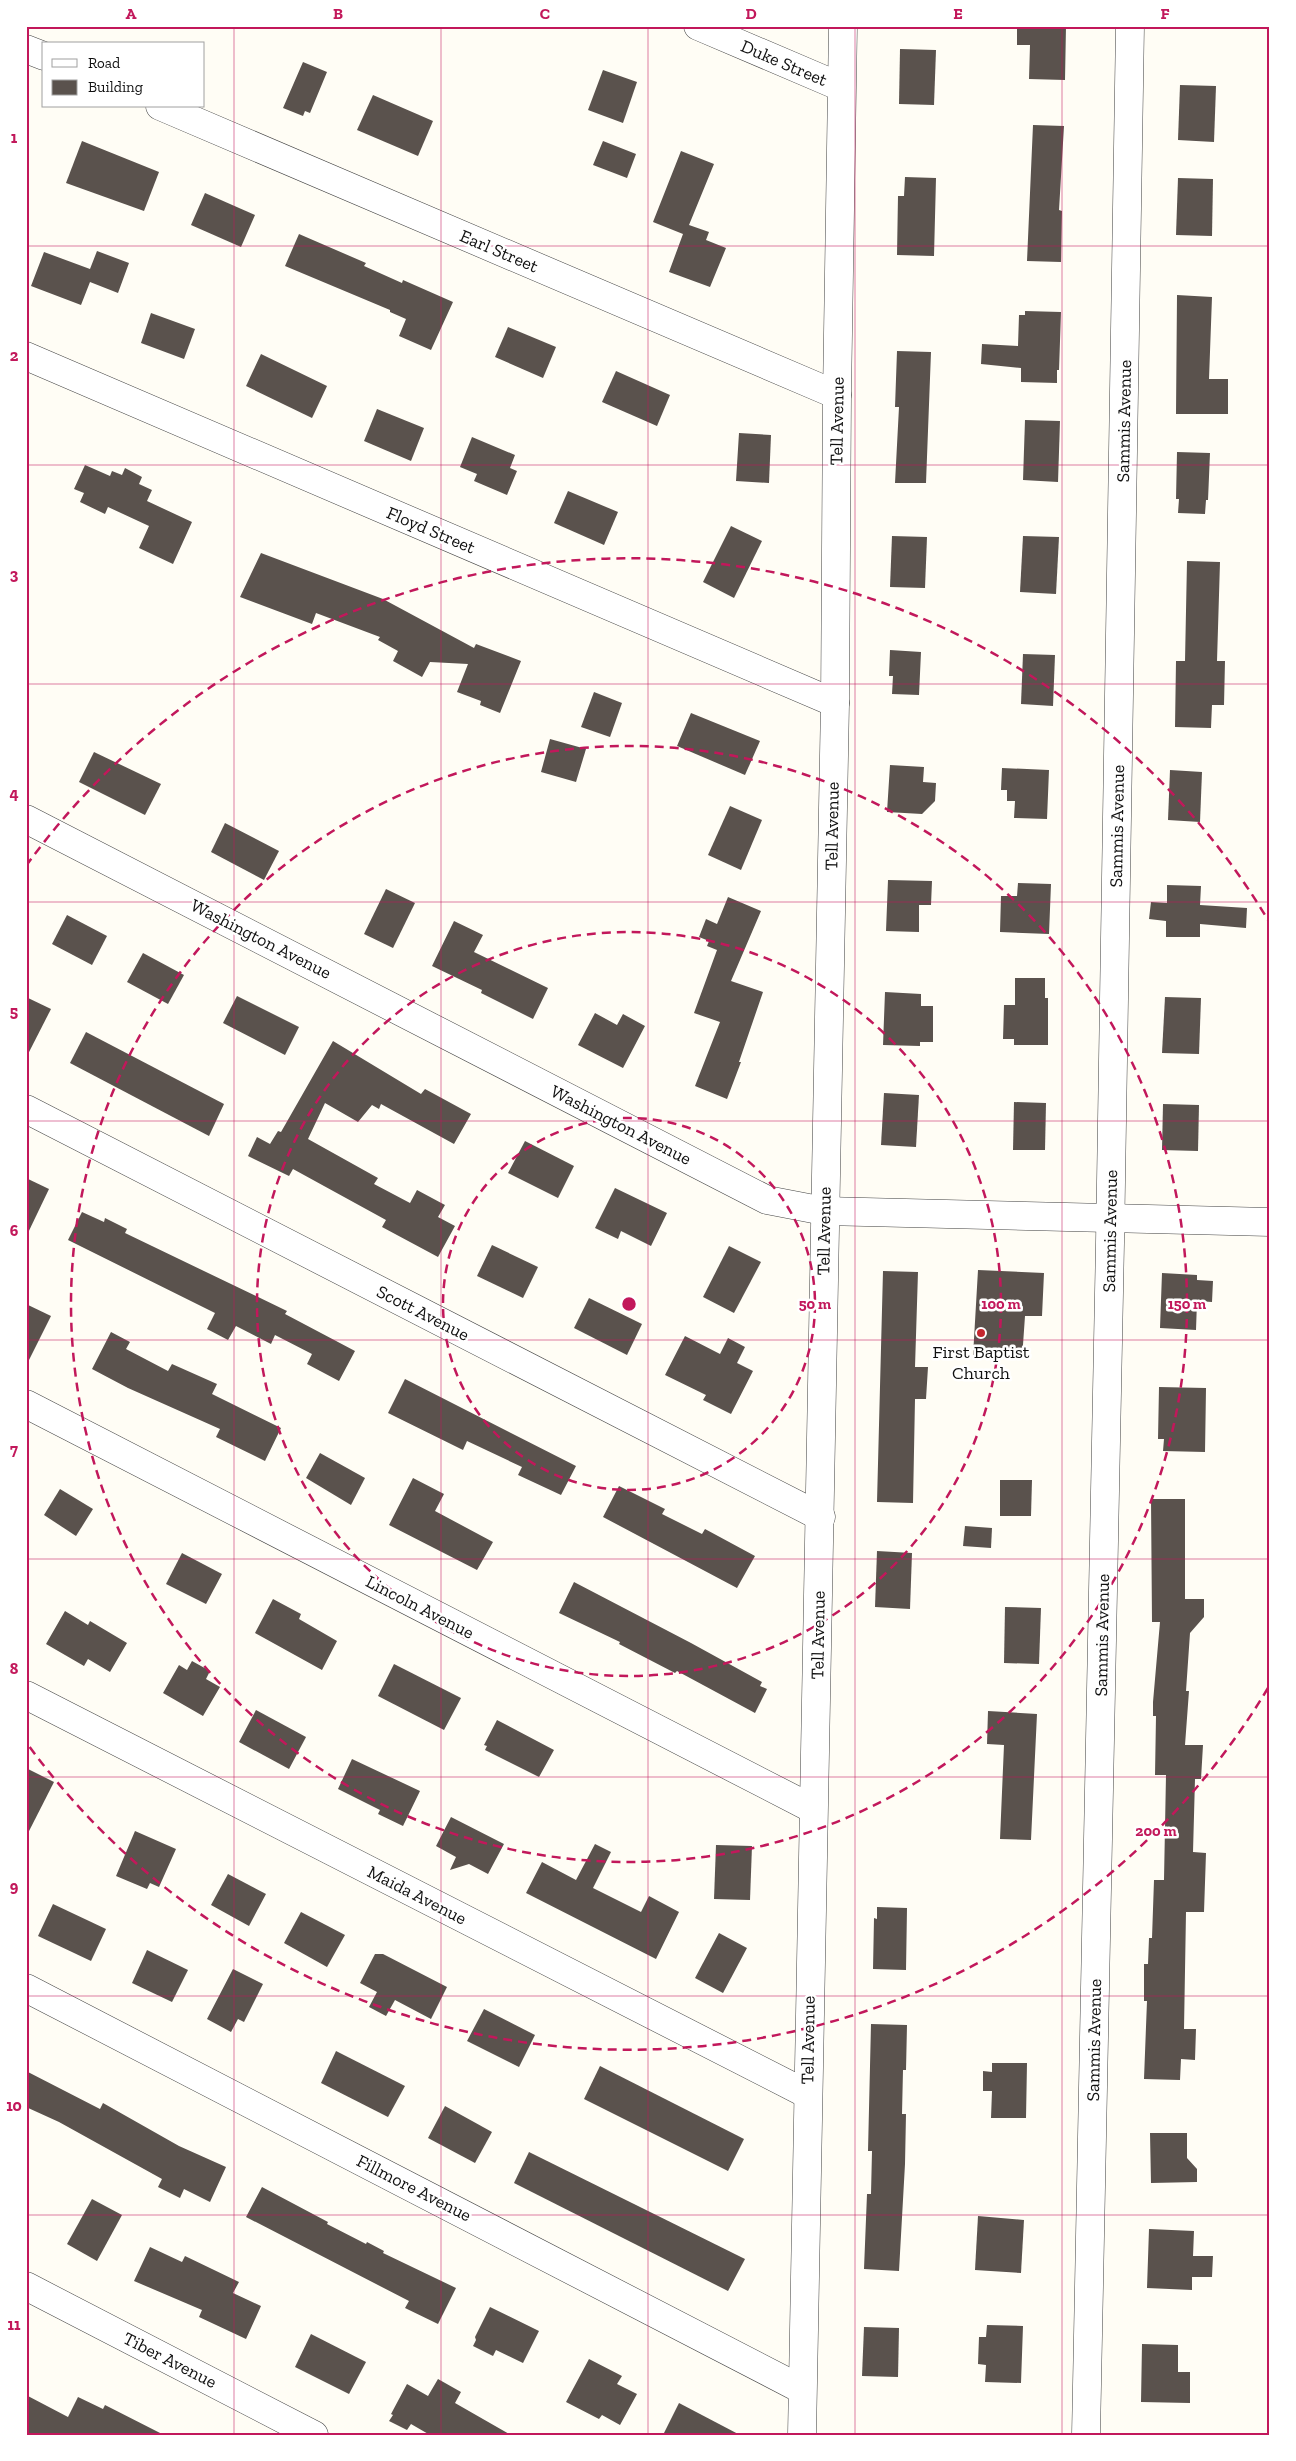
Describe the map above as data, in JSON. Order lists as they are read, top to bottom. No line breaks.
{"streets":{"street":["Duke Street","Earl Street","Tell Avenue","Sammis Avenue","Floyd Street","Washington Avenue","Scott Avenue","Lincoln Avenue","Maida Avenue","Fillmore Avenue","Tiber Avenue"]},"crossings":[["Duke Street","Tell Avenue"],["Earl Street","Tell Avenue"],["Tell Avenue","Floyd Street"],["Tell Avenue","Washington Avenue"],["Tell Avenue","Scott Avenue"],["Tell Avenue","Lincoln Avenue"],["Tell Avenue","Maida Avenue"],["Tell Avenue","Fillmore Avenue"],["Sammis Avenue","Washington Avenue"]],"places":["First Baptist Church"],"legend":["Road","Building"],"grid":{"columns":["A","B","C","D","E","F"],"rows":["1","2","3","4","5","6","7","8","9","10","11"]},"rings":["50 m","100 m","150 m","200 m"]}
